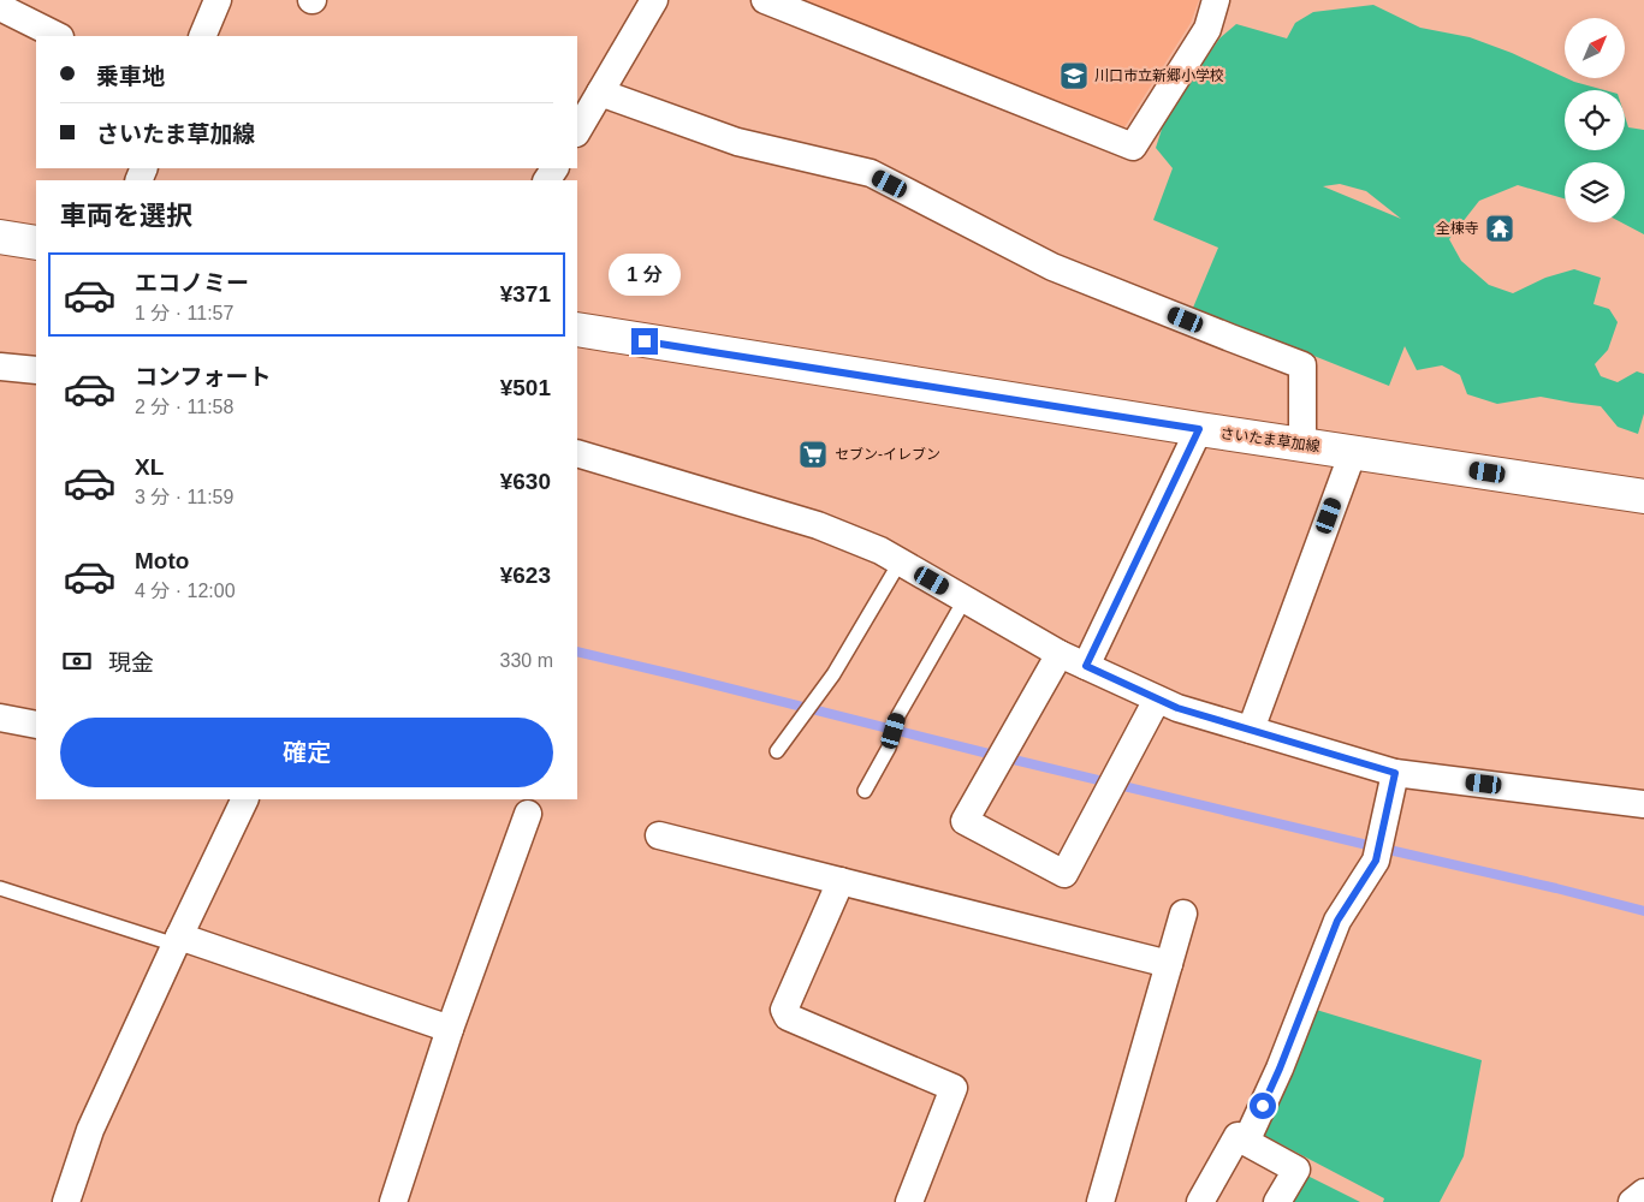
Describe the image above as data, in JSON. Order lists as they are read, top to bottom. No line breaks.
{"streets":{"main road":["さいたま草加線"]},"places":{"school or university":["川口市立新郷小学校"],"temple":["全棟寺"],"supermarket":["セブン-イレブン"]},"north":"top right","page":{"banner":["乗車地","さいたま草加線"],"heading":"車両を選択","list":[{"name":"エコノミー","note":"1 分 · 11:57","value":"¥371"},{"name":"コンフォート","note":"2 分 · 11:58","value":"¥501"},{"name":"XL","note":"3 分 · 11:59","value":"¥630"},{"name":"Moto","note":"4 分 · 12:00","value":"¥623"}],"bubble":"1 分","pay":["現金","330 m"],"buttons":"確定"}}
